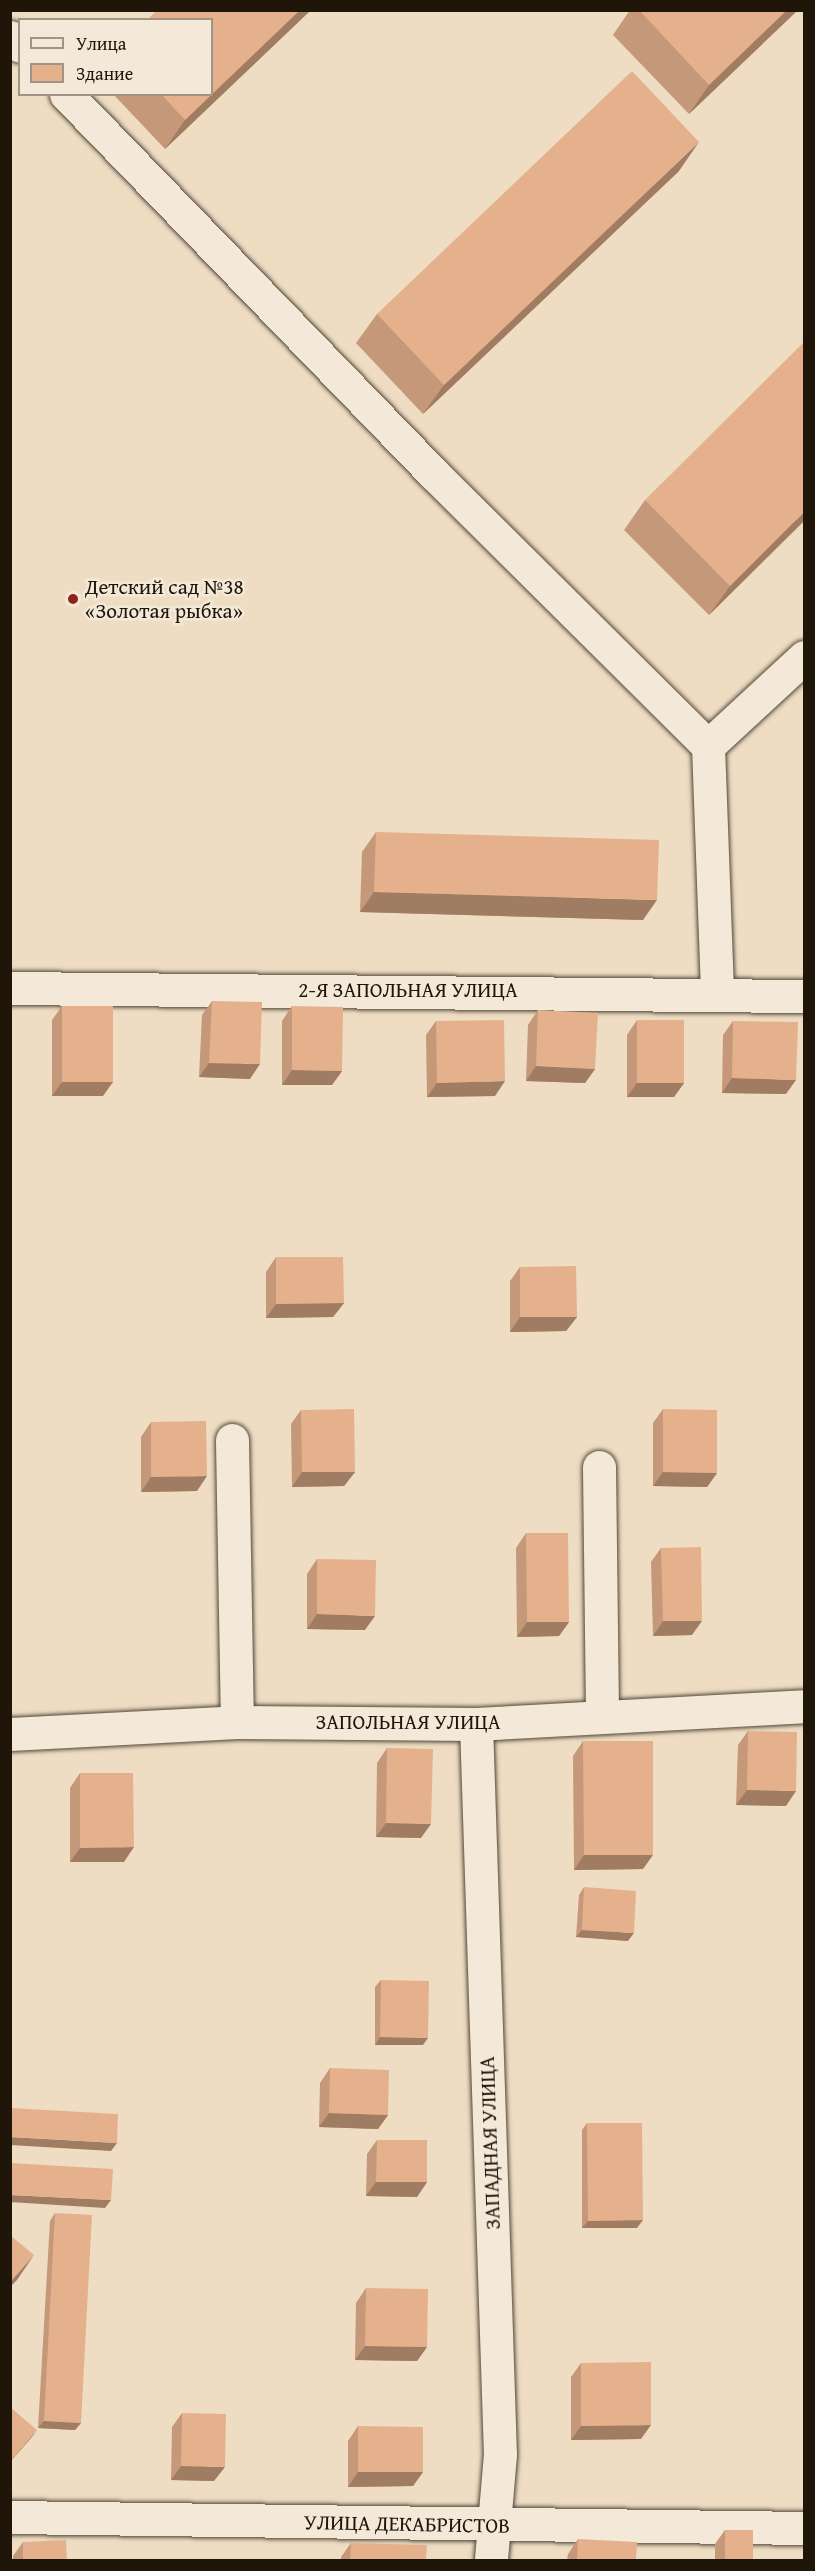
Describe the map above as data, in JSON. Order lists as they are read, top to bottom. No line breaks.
{"streets":{"street":["2-Я ЗАПОЛЬНАЯ УЛИЦА","ЗАПОЛЬНАЯ УЛИЦА","ЗАПАДНАЯ УЛИЦА","УЛИЦА ДЕКАБРИСТОВ"]},"crossings":[["ЗАПОЛЬНАЯ УЛИЦА","ЗАПАДНАЯ УЛИЦА"],["ЗАПАДНАЯ УЛИЦА","УЛИЦА ДЕКАБРИСТОВ"]],"places":["Детский сад №38 «Золотая рыбка»"],"legend":["Улица","Здание"]}
